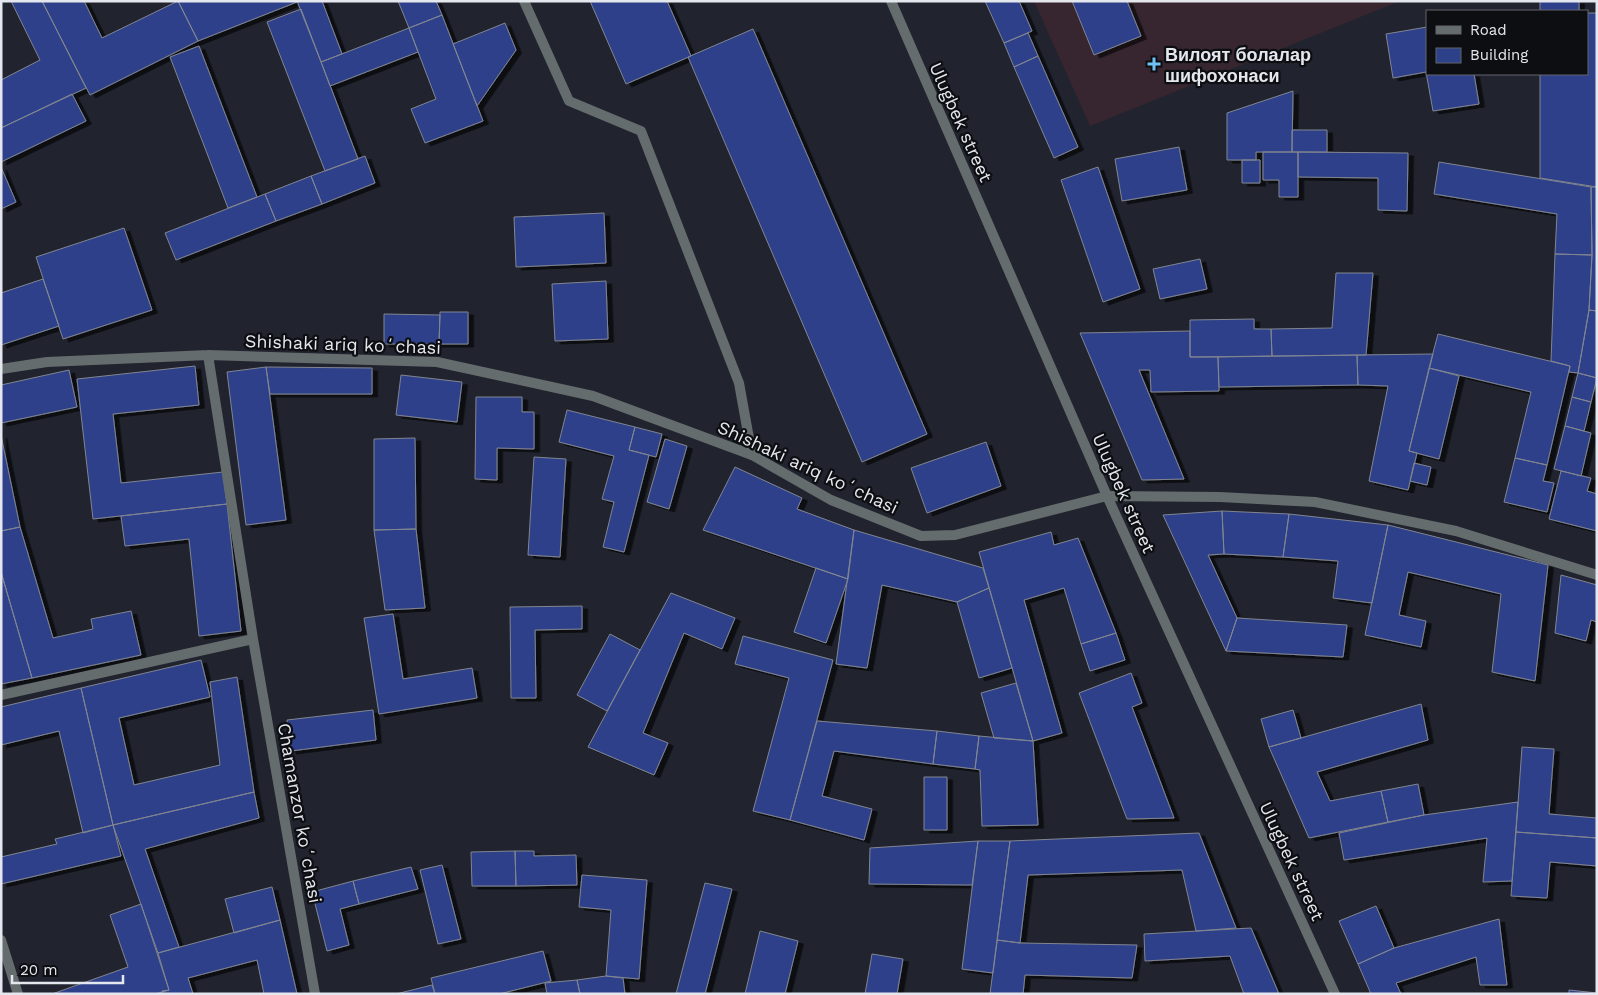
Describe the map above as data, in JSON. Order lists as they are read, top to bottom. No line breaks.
{"streets":{"street":["Ulugbek street","Shishaki ariq koʻchasi","Chamanzor koʻchasi"]},"crossings":[["Ulugbek street","Shishaki ariq koʻchasi"],["Shishaki ariq koʻchasi","Chamanzor koʻchasi"]],"places":{"health":["Вилоят болалар шифохонаси"]},"legend":["Road","Building"],"scale_bar":"20 m"}
